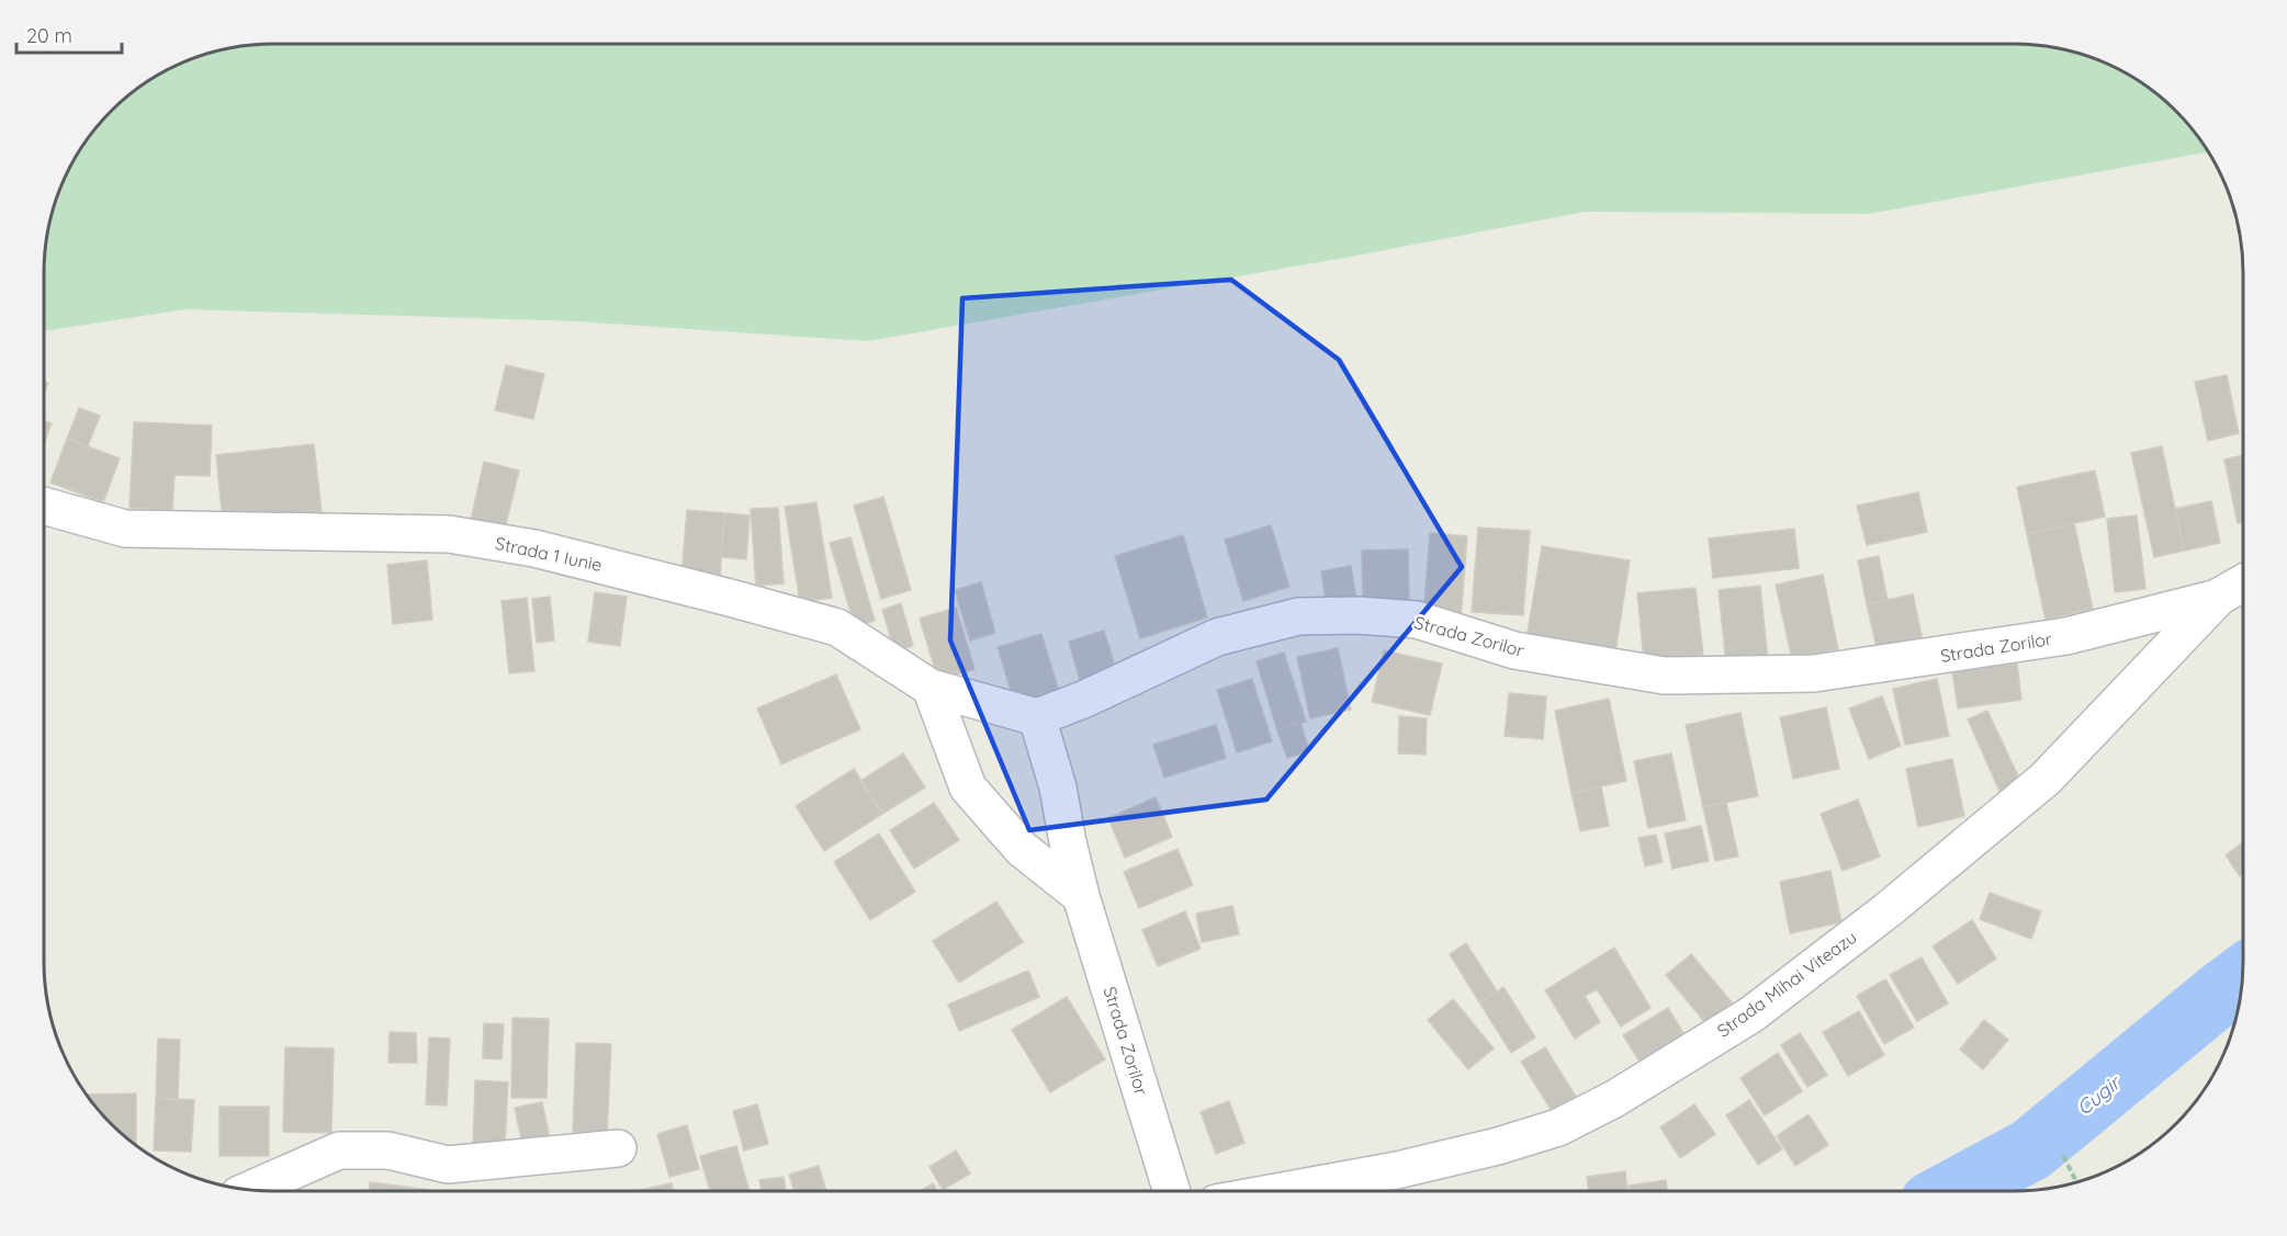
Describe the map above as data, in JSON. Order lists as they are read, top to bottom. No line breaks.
{"streets":{"street":["Strada 1 Iunie","Strada Zorilor","Strada Mihai Viteazu"]},"crossings":[["Strada 1 Iunie","Strada Zorilor"],["Strada Zorilor","Strada Mihai Viteazu"]],"water":["Cugir"],"scale_bar":"20 m"}
